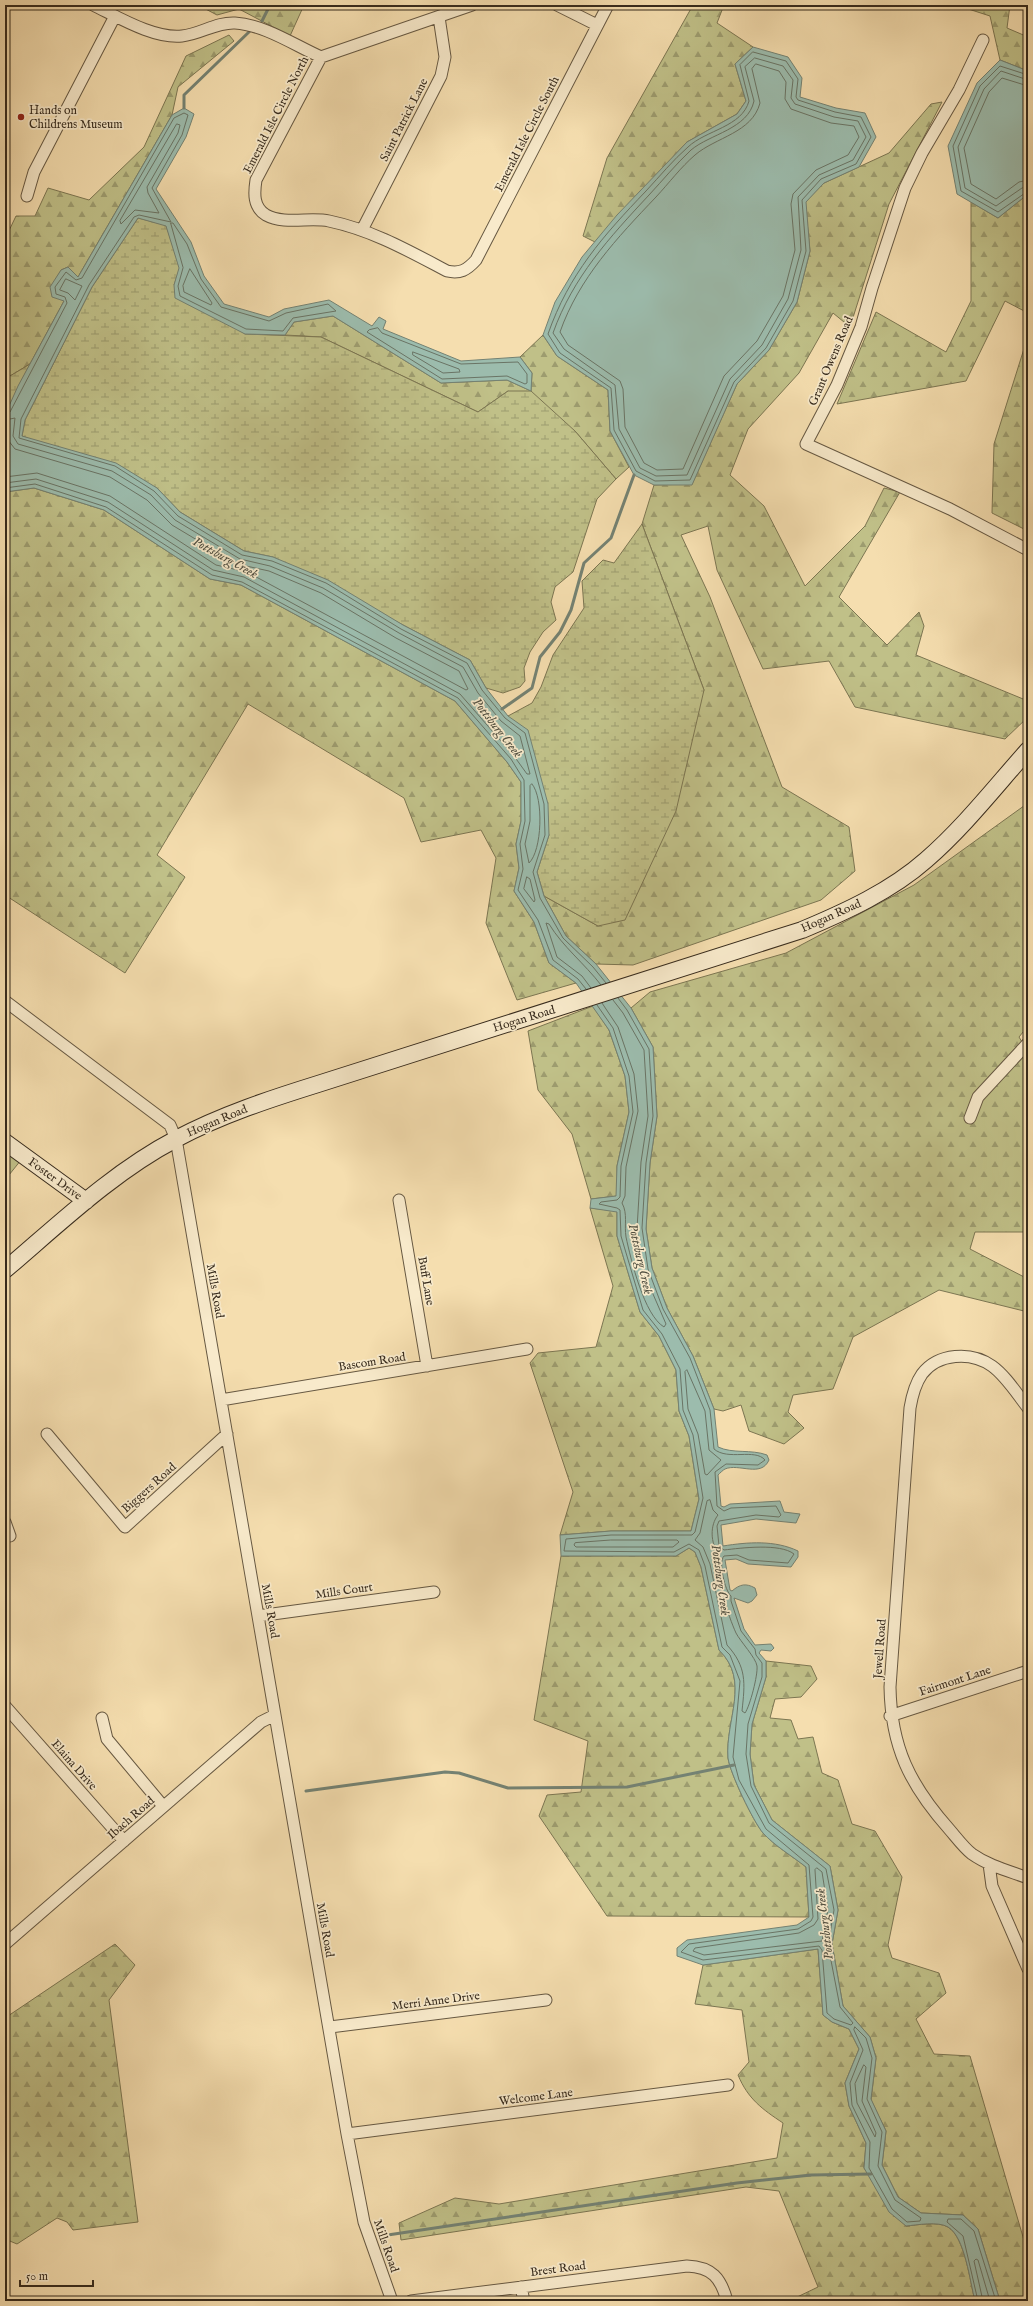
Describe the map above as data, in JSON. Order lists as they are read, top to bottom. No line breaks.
{"streets":{"main road":["Hogan Road","Foster Drive"],"street":["Emerald Isle Circle North","Saint Patrick Lane","Emerald Isle Circle South","Grant Owens Road","Buff Lane","Mills Road","Bascom Road","Biggers Road","Mills Court","Jewell Road","Fairmont Lane","Elaina Drive","Ibach Road","Merri Anne Drive","Welcome Lane","Brest Road"]},"crossings":[["Emerald Isle Circle North","Saint Patrick Lane"],["Emerald Isle Circle North","Emerald Isle Circle South"],["Saint Patrick Lane","Emerald Isle Circle South"],["Hogan Road","Foster Drive"],["Hogan Road","Mills Road"],["Buff Lane","Bascom Road"],["Mills Road","Bascom Road"],["Mills Road","Biggers Road"],["Mills Road","Mills Court"],["Mills Road","Ibach Road"],["Mills Road","Merri Anne Drive"],["Mills Road","Welcome Lane"],["Jewell Road","Fairmont Lane"],["Elaina Drive","Ibach Road"]],"water":["Pottsburg Creek"],"places":["Hands on Childrens Museum"],"scale_bar":"50 m"}
